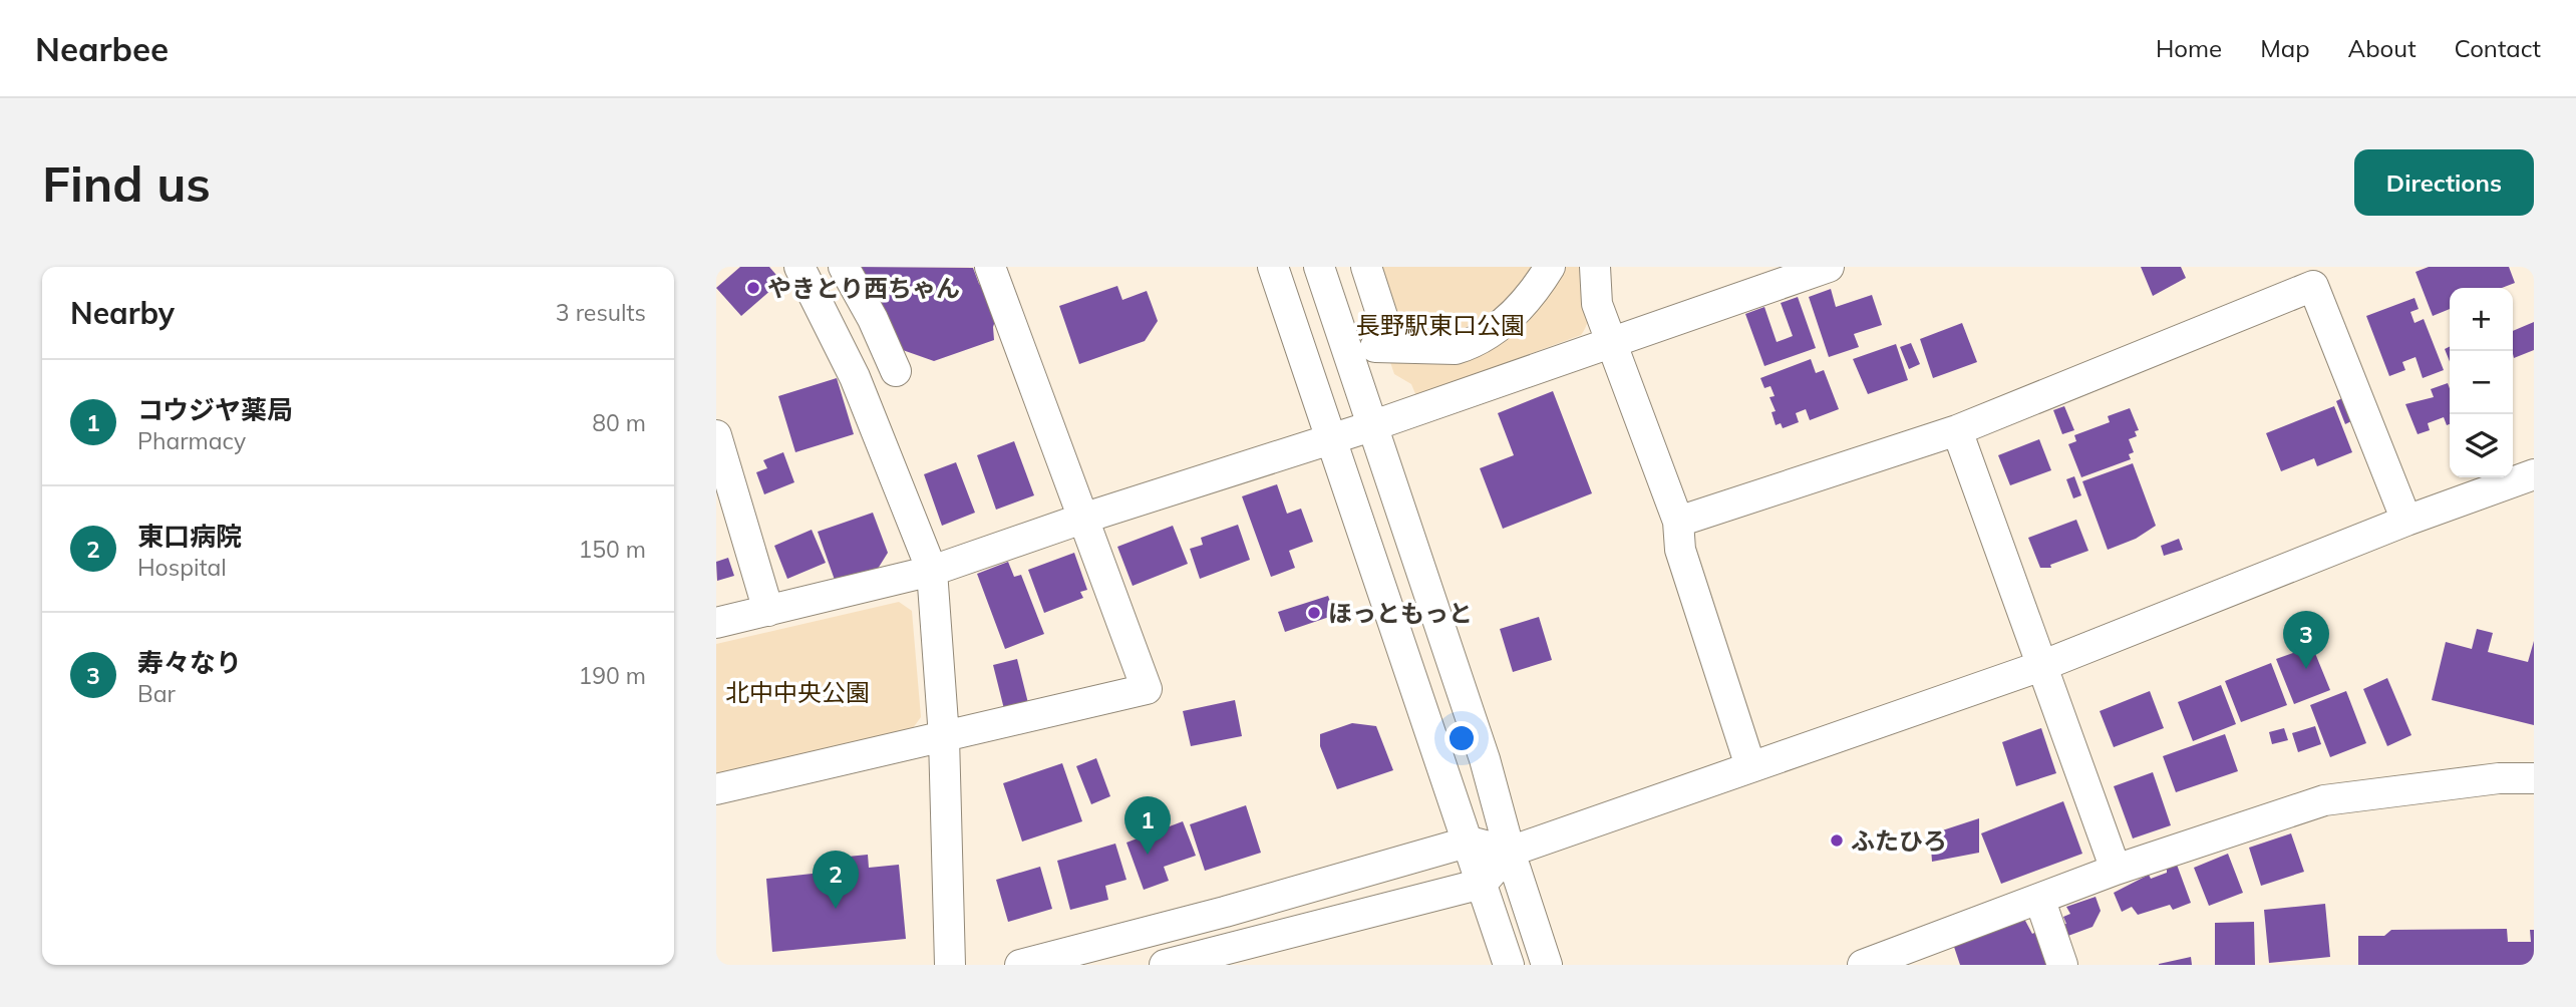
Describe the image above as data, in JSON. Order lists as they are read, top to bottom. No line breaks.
{"parks":["長野駅東口公園","北中中央公園"],"places":["やきとり西ちゃん","ほっともっと","ふたひろ"],"page":{"header":"Nearbee","nav":["Home","Map","About","Contact"],"buttons":"Directions","title":"Find us","heading":["Nearby","3 results"],"map_buttons":["+","−"],"list":[{"mark":"1","name":"コウジヤ薬局","note":"Pharmacy","value":"80 m"},{"mark":"2","name":"東口病院","note":"Hospital","value":"150 m"},{"mark":"3","name":"寿々なり","note":"Bar","value":"190 m"}],"pins":["3","1","2"]}}
